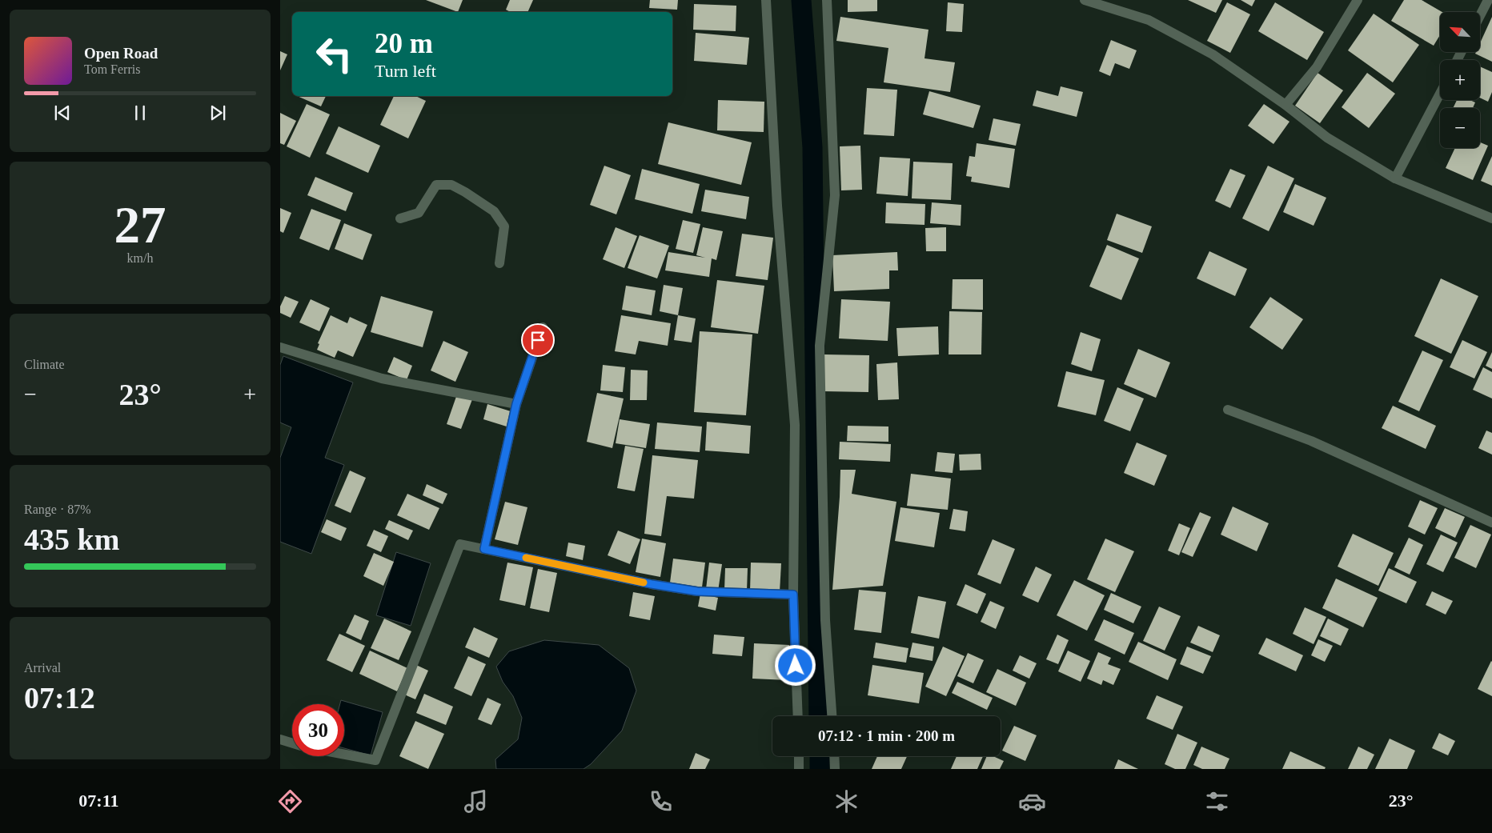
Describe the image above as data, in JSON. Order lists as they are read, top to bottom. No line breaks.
{"north":"top left","page":{"map_buttons":["+","−"],"turn":["20 m","Turn left"],"song":["Open Road","Tom Ferris"],"tile":[["27","km/h"],"Climate",["Range · 87%","435 km"],["Arrival","07:12"]],"heat":["−","23°","+"],"limit":"30","trip":"07:12 · 1 min · 200 m","tabs":["07:11","23°"]}}
